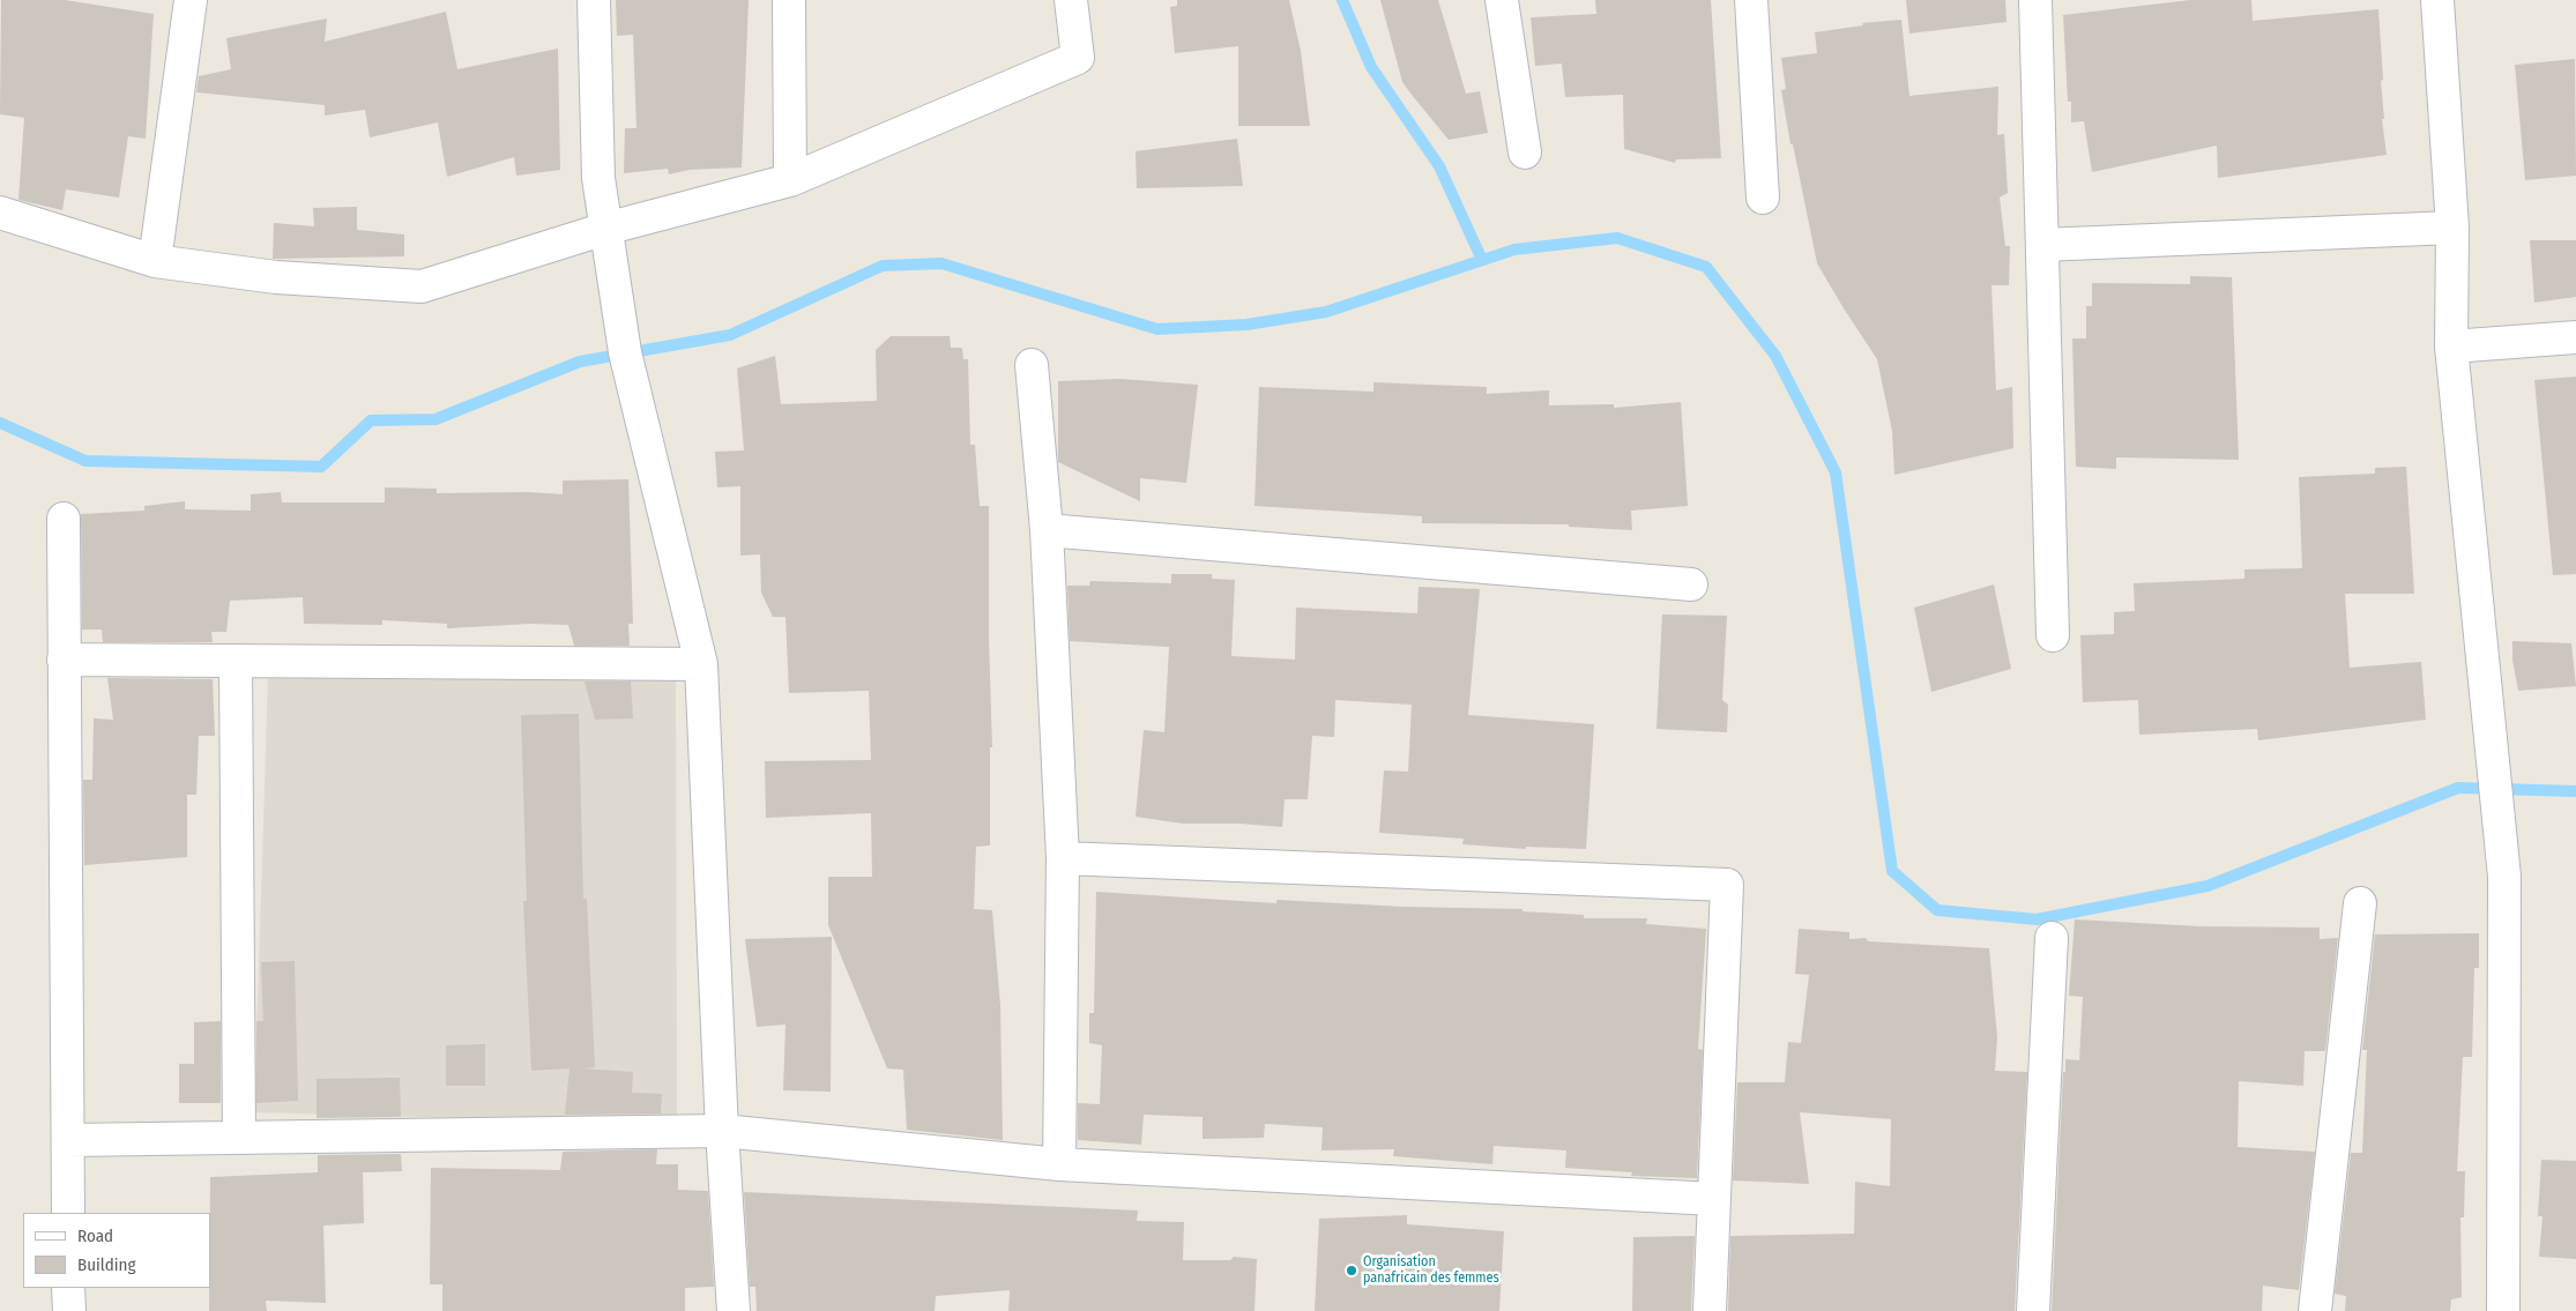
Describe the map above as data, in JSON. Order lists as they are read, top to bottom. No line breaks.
{"places":["Organisation panafricain des femmes"],"legend":["Road","Building"]}
